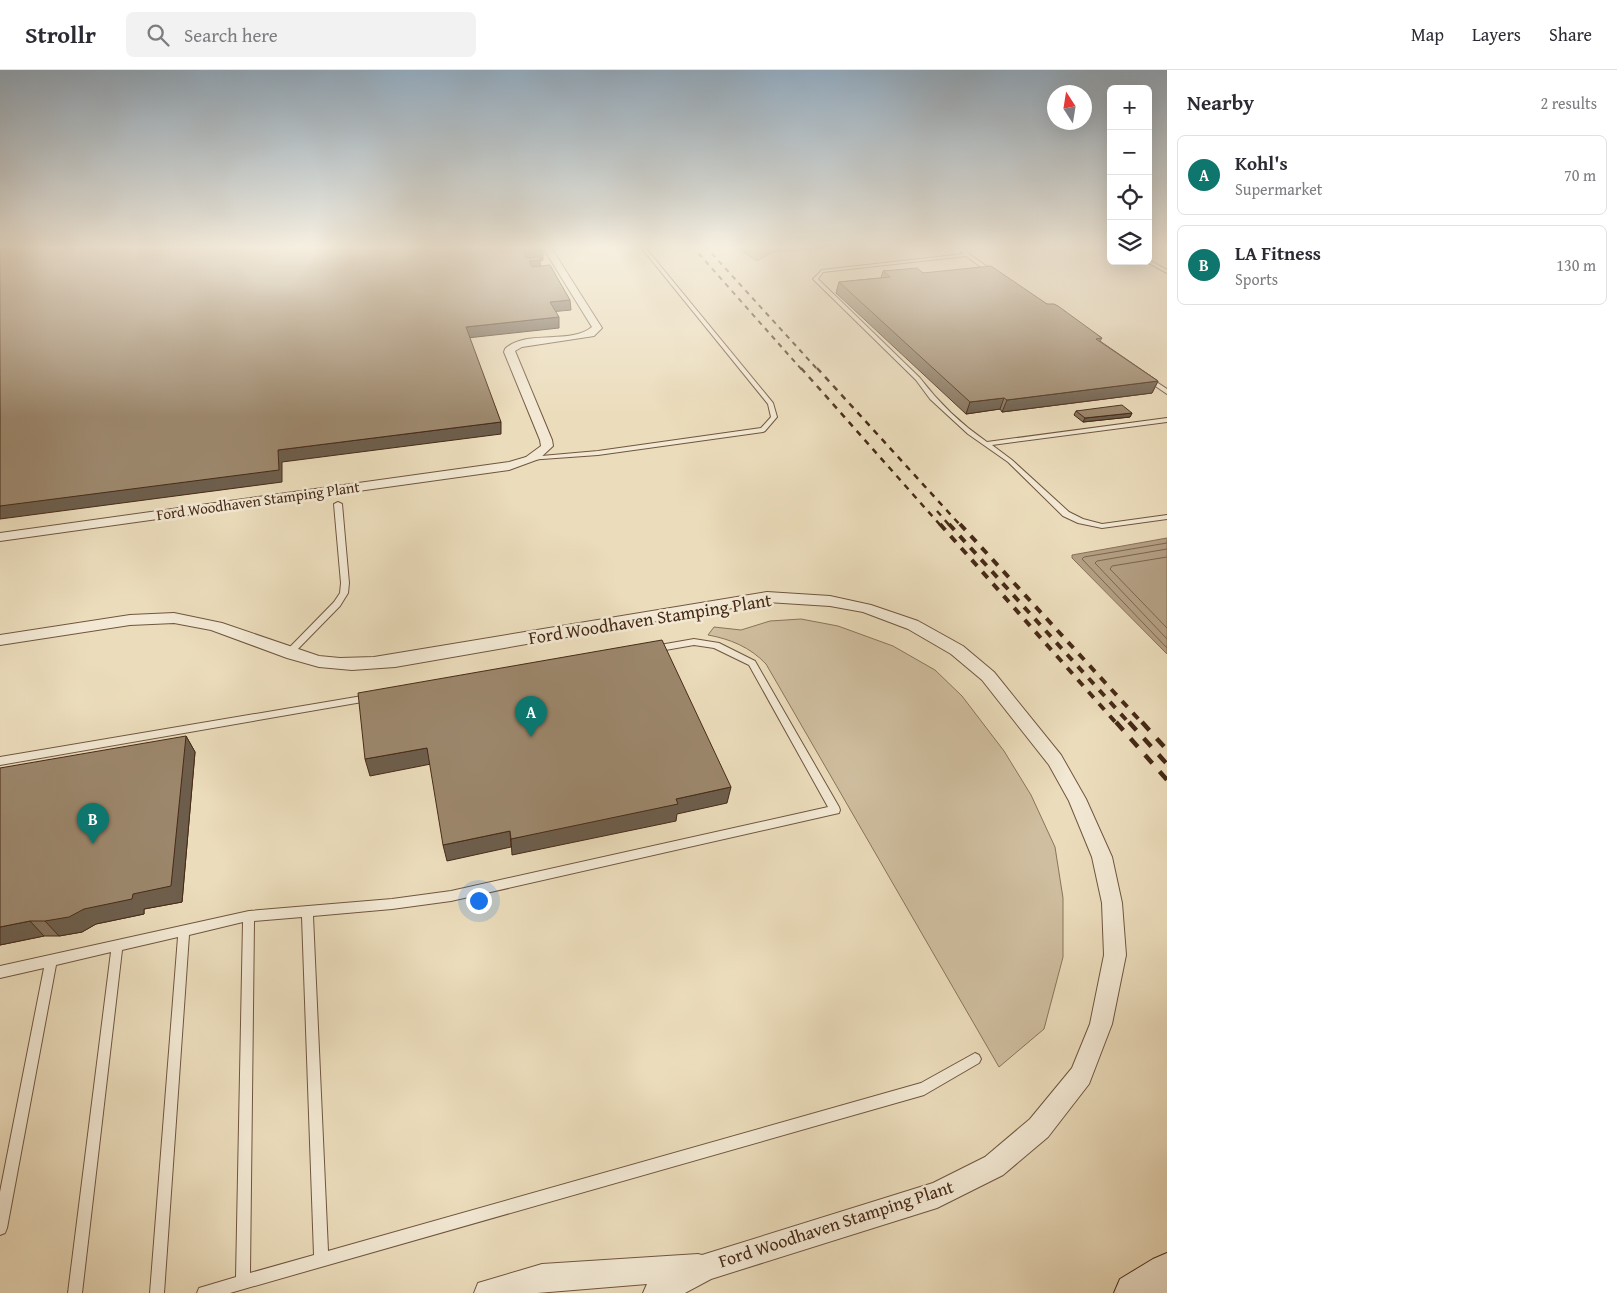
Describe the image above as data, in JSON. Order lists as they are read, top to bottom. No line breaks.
{"streets":{"street":["Ford Woodhaven Stamping Plant"]},"north":"top","page":{"header":"Strollr","search":"Search here","nav":["Map","Layers","Share"],"heading":["Nearby","2 results"],"map_buttons":["+","−"],"list":[{"mark":"A","name":"Kohl's","note":"Supermarket","value":"70 m"},{"mark":"B","name":"LA Fitness","note":"Sports","value":"130 m"}],"pins":["A","B"]}}
